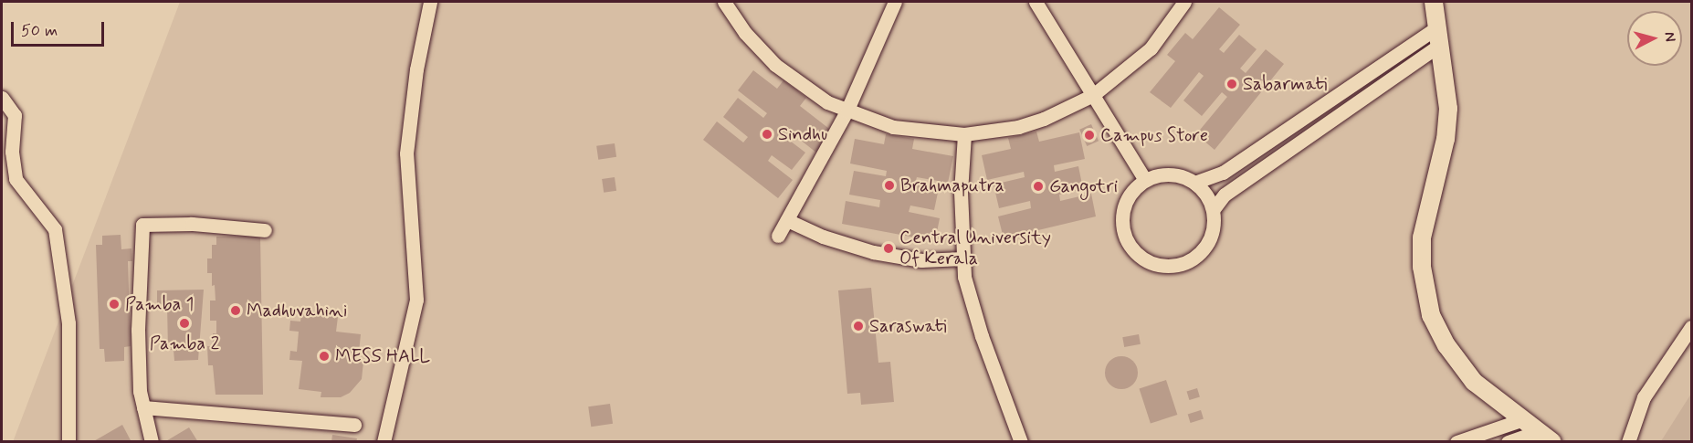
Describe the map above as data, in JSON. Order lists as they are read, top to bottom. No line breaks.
{"places":["Sabarmati","Sindhu","Campus Store","Brahmaputra","Gangotri","Central University Of Kerala","Pamba 1","Madhuvahini","Pamba 2","Saraswati","MESS HALL"],"scale_bar":"50 m","north":"right"}
